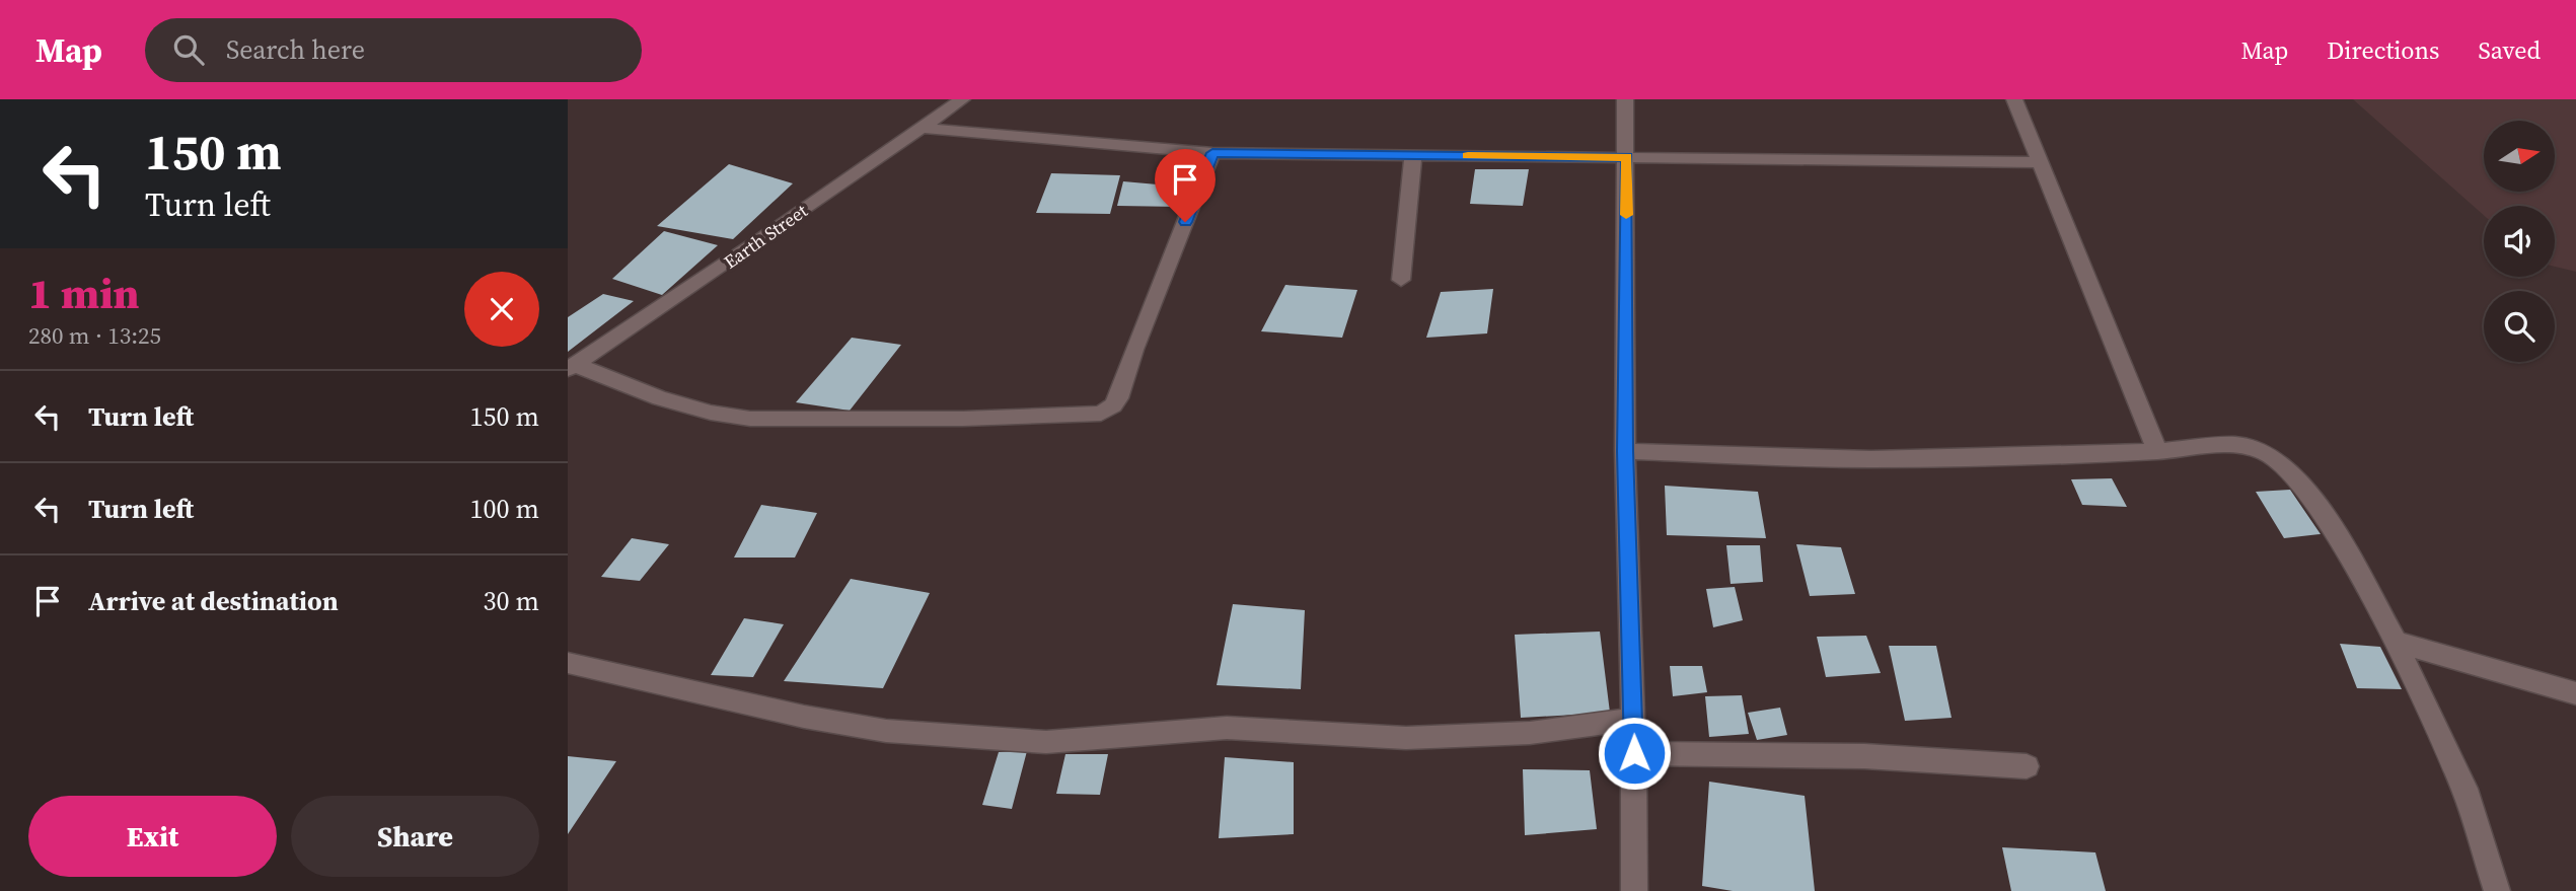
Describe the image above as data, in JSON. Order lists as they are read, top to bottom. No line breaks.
{"streets":{"street":["Earth Street"]},"north":"right","page":{"header":"Map","search":"Search here","nav":["Map","Directions","Saved"],"turn":["150 m","Turn left"],"heading":["1 min","280 m · 13:25"],"list":[{"name":"Turn left","value":"150 m"},{"name":"Turn left","value":"100 m"},{"name":"Arrive at destination","value":"30 m"}],"buttons":["Exit","Share"]}}
